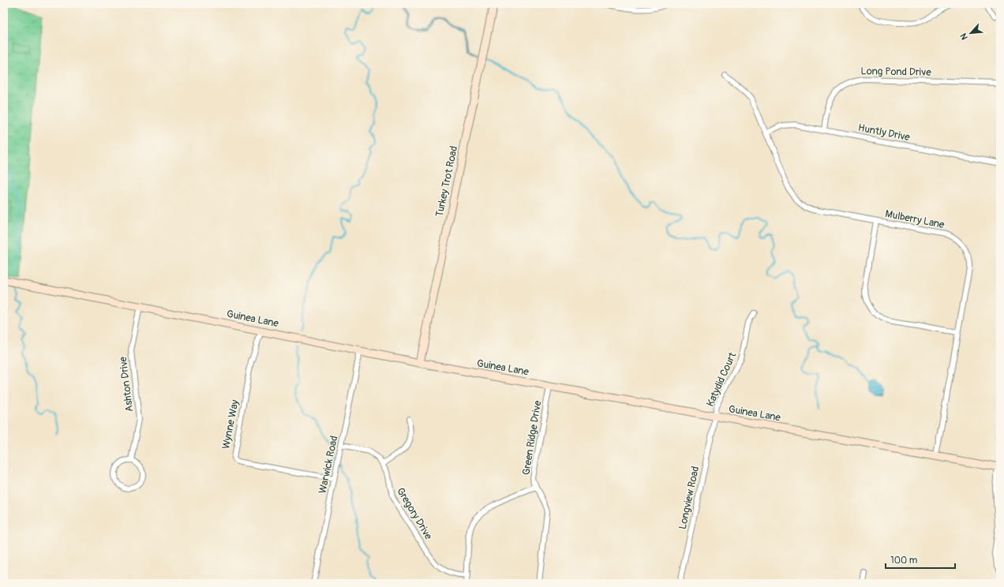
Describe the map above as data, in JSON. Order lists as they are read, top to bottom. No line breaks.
{"streets":{"street":["Long Pond Drive","Huntly Drive","Turkey Trot Road","Mulberry Lane","Guinea Lane","Katydid Court","Ashton Drive","Wynne Way","Green Ridge Drive","Warwick Road","Longview Road","Gregory Drive"]},"crossings":[["Long Pond Drive","Huntly Drive"],["Huntly Drive","Mulberry Lane"],["Turkey Trot Road","Guinea Lane"],["Mulberry Lane","Guinea Lane"],["Guinea Lane","Katydid Court"],["Guinea Lane","Ashton Drive"],["Guinea Lane","Wynne Way"],["Guinea Lane","Green Ridge Drive"],["Guinea Lane","Warwick Road"],["Guinea Lane","Longview Road"],["Katydid Court","Longview Road"],["Wynne Way","Warwick Road"]],"scale_bar":"100 m","north":"bottom left"}
